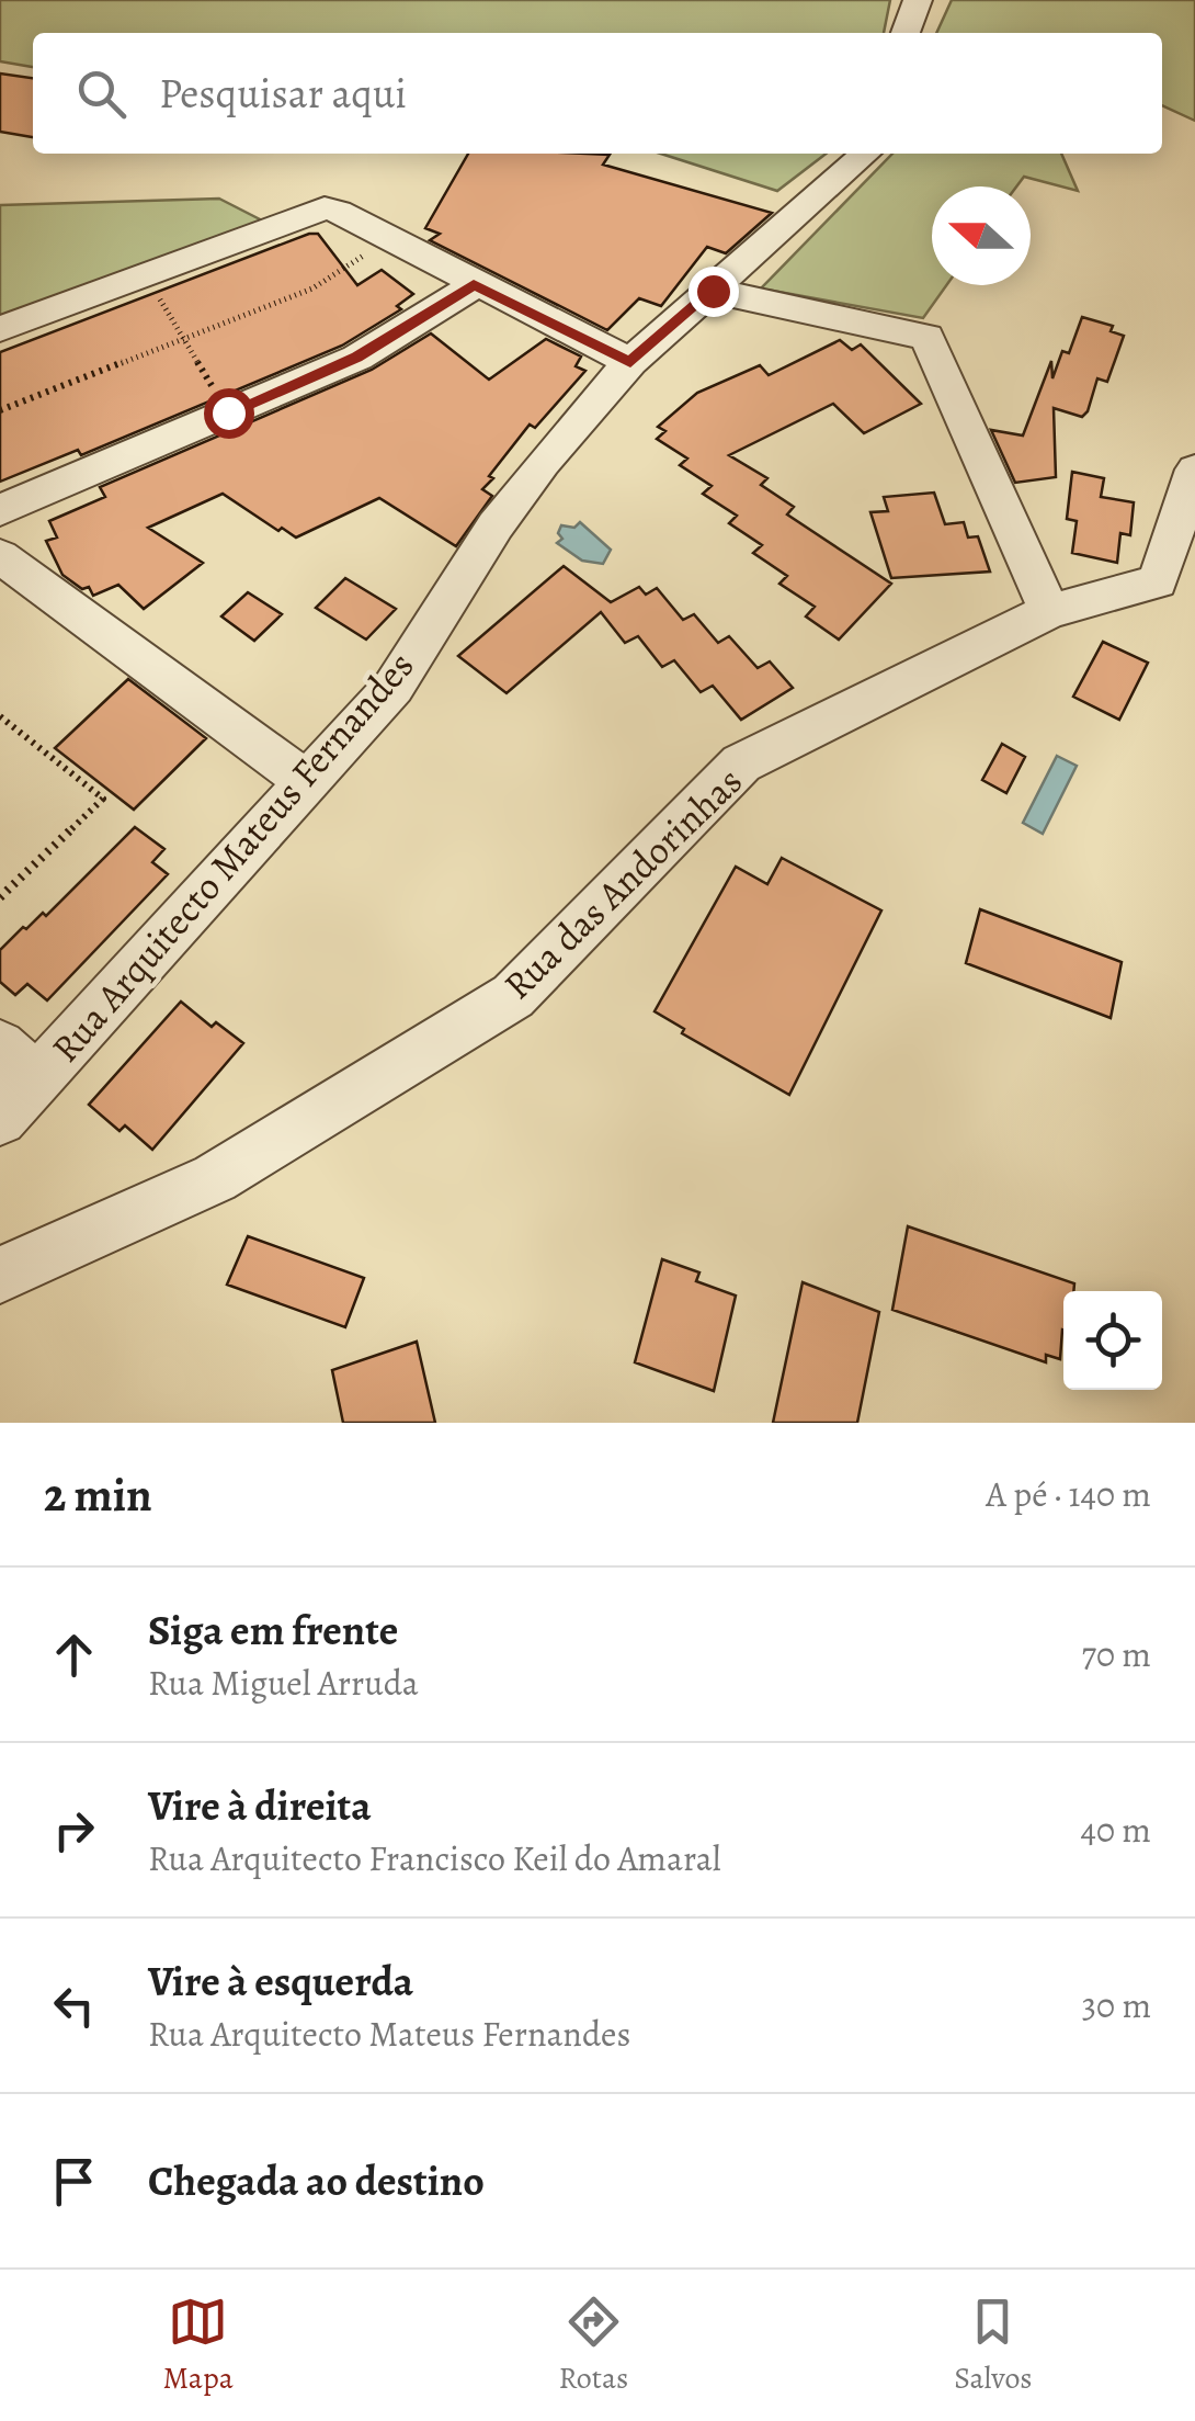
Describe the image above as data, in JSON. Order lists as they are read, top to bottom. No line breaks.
{"streets":{"street":["Rua Arquitecto Mateus Fernandes","Rua das Andorinhas"]},"north":"left","page":{"search":"Pesquisar aqui","heading":["2 min","A pé · 140 m"],"list":[["Siga em frente","Rua Miguel Arruda","70 m"],["Vire à direita","Rua Arquitecto Francisco Keil do Amaral","40 m"],["Vire à esquerda","Rua Arquitecto Mateus Fernandes","30 m"],"Chegada ao destino"],"nav":["Mapa","Rotas","Salvos"]}}
